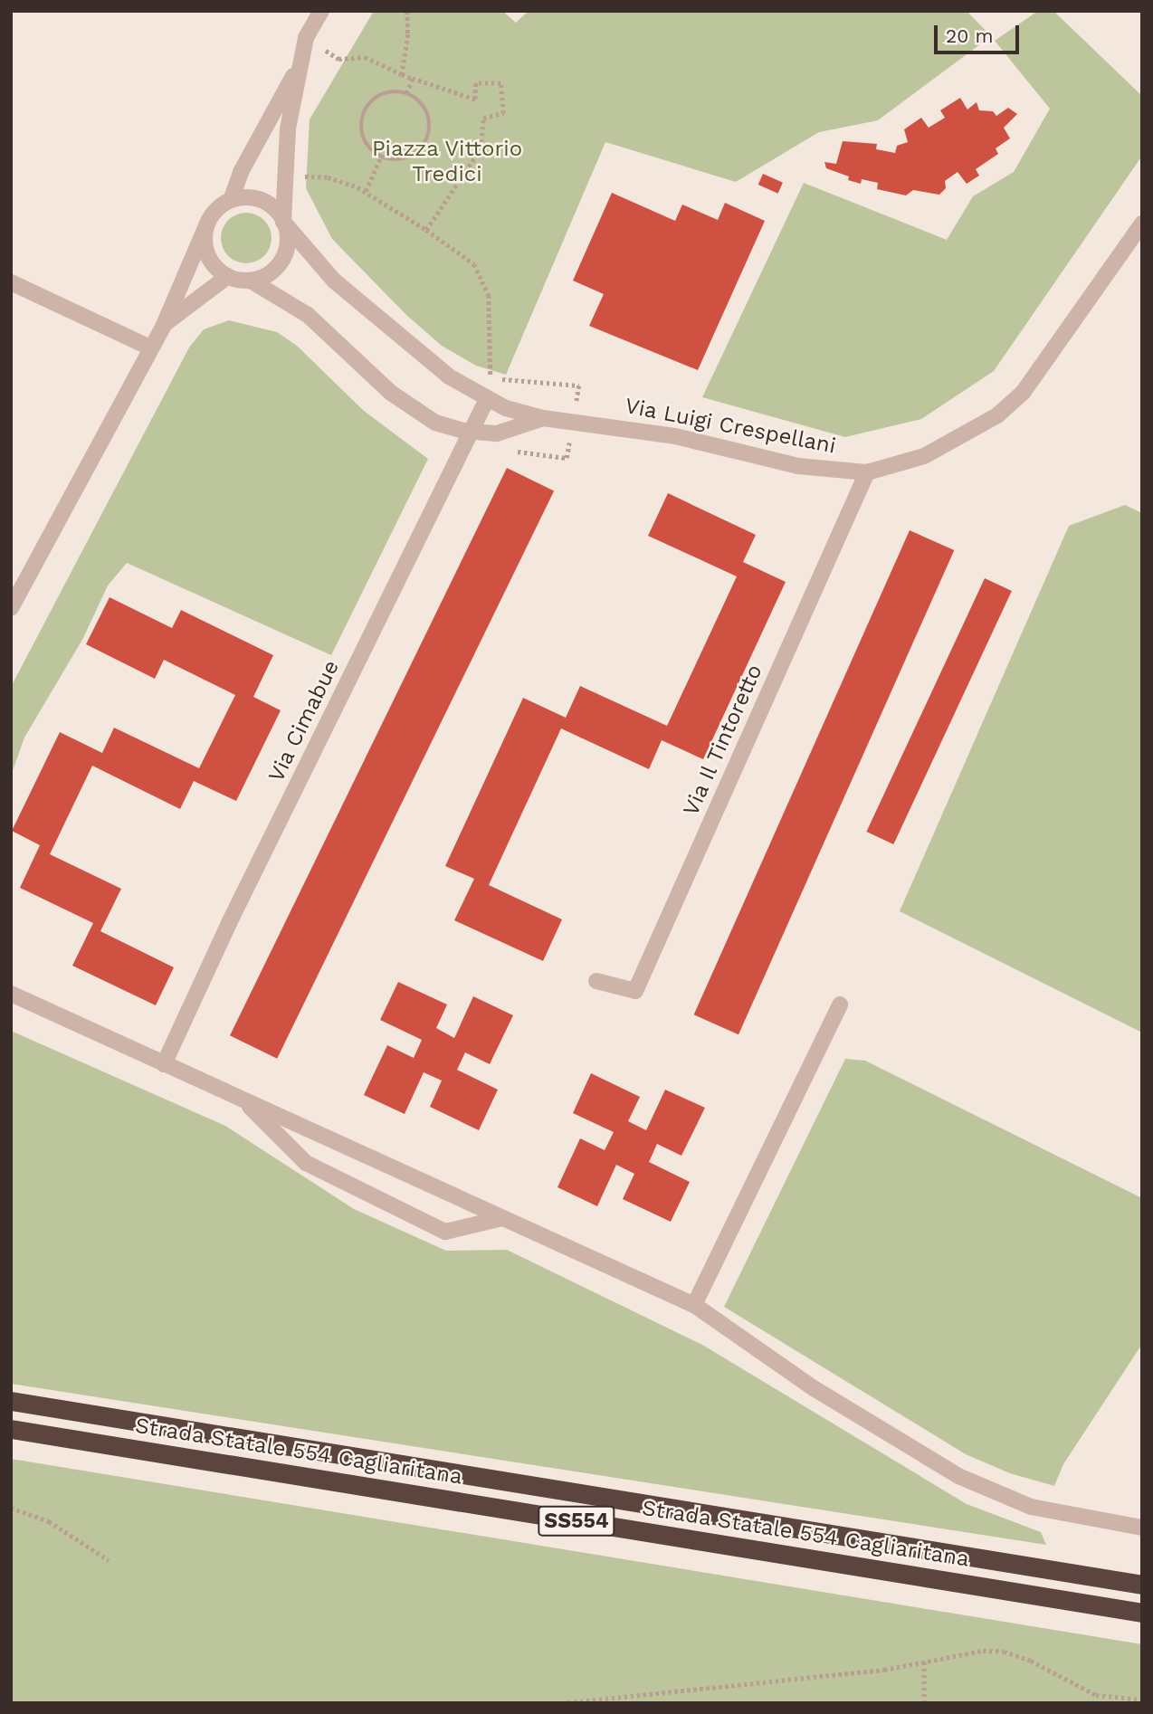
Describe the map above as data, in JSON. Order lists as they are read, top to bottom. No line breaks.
{"streets":{"highway":["Strada Statale 554 Cagliaritana","SS554"],"street":["Via Luigi Crespellani","Via Cimabue","Via Il Tintoretto"]},"crossings":[["Via Luigi Crespellani","Via Cimabue"],["Via Luigi Crespellani","Via Il Tintoretto"]],"parks":["Piazza Vittorio Tredici"],"scale_bar":"20 m"}
